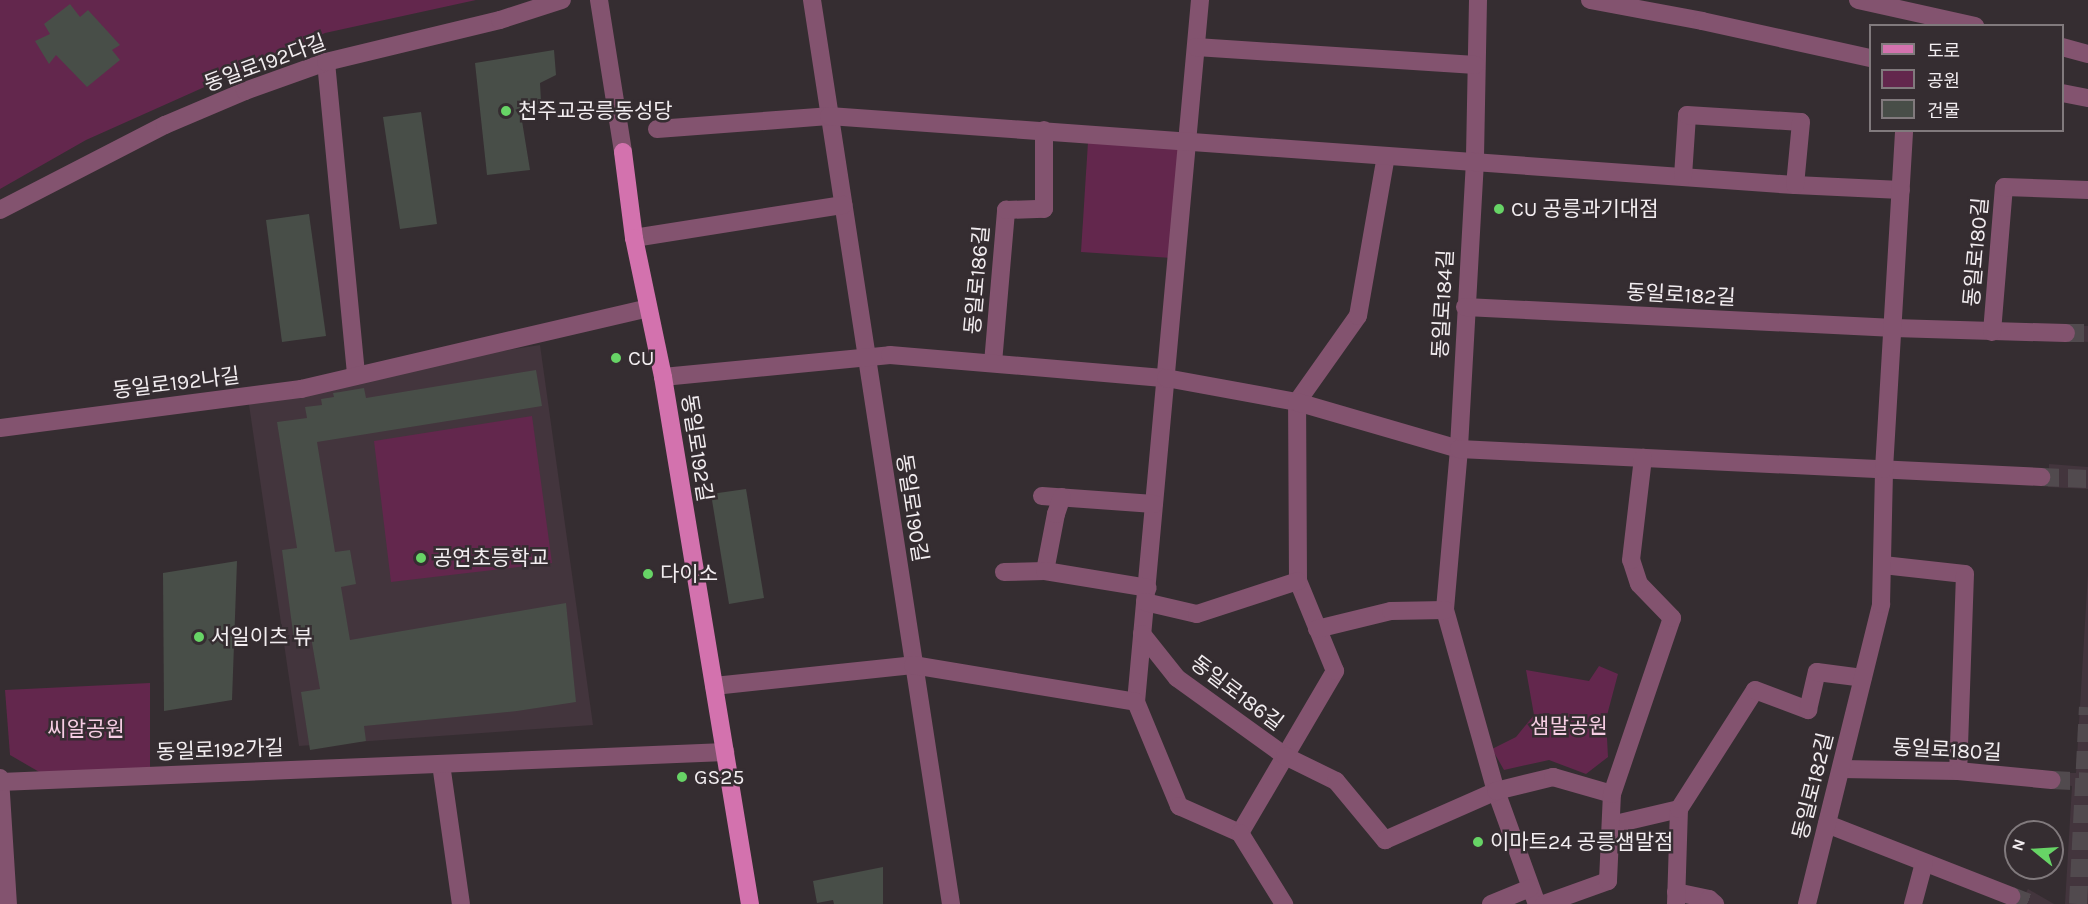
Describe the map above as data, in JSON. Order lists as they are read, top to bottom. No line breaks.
{"streets":{"main road":["동일로192길"],"street":["동일로192다길","동일로180길","동일로186길","동일로182길","동일로184길","동일로192나길","동일로190길","동일로192가길"]},"crossings":[["동일로180길","동일로182길"],["동일로186길","동일로190길"],["동일로182길","동일로184길"],["동일로192나길","동일로192길"],["동일로192길","동일로192가길"]],"parks":["샘말공원","씨알공원"],"places":["천주교공릉동성당","CU 공릉과기대점","CU","공연초등학교","다이소","서일이츠 뷰","GS25","이마트24 공릉샘말점"],"legend":["도로","공원","건물"],"north":"left"}
